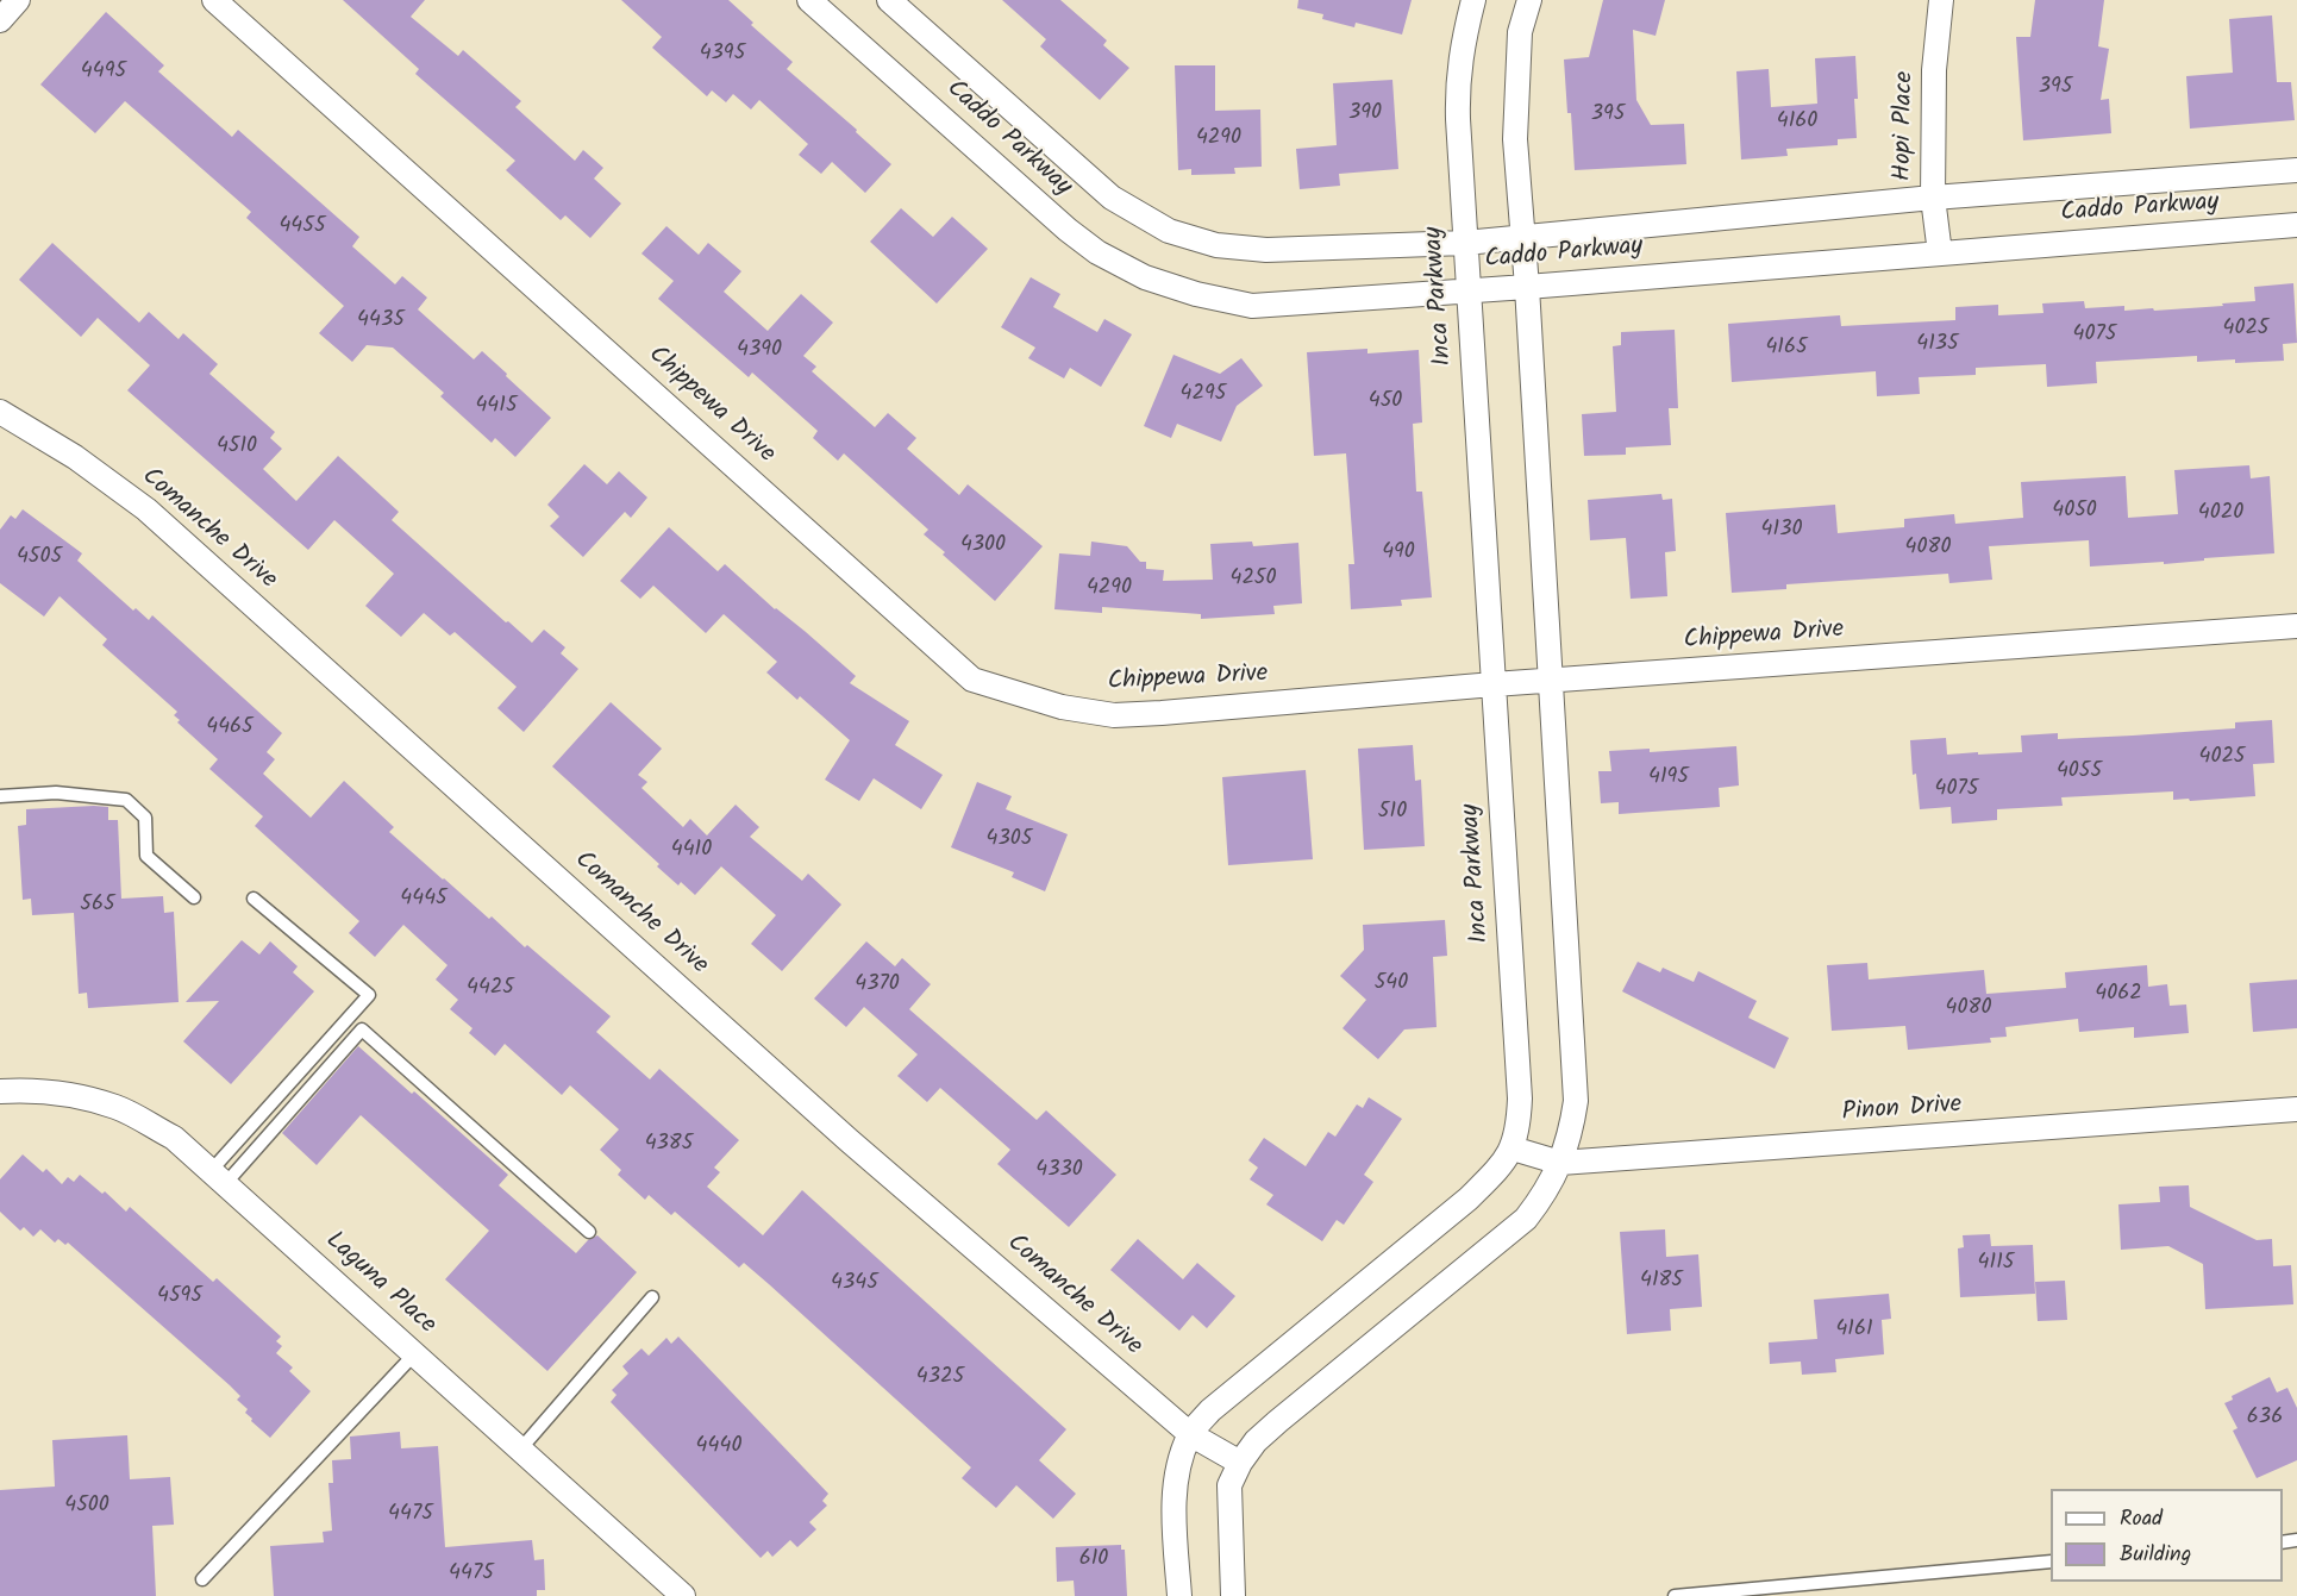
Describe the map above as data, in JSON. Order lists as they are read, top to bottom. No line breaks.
{"streets":{"street":["Hopi Place","Caddo Parkway","Inca Parkway","Chippewa Drive","Comanche Drive","Pinon Drive","Laguna Place"]},"crossings":[["Hopi Place","Caddo Parkway"],["Caddo Parkway","Inca Parkway"],["Inca Parkway","Chippewa Drive"],["Inca Parkway","Comanche Drive"],["Inca Parkway","Pinon Drive"]],"house_numbers":["4395","4495","395","390","395","4160","4290","4455","4435","4025","4075","4135","4165","4390","4295","450","4415","4510","4050","4020","4130","4300","4080","490","4505","4250","4290","4465","4025","4055","4195","4075","510","4305","4410","4445","565","540","4370","4425","4062","4080","4385","4330","4115","4185","4345","4595","4161","4325","636","4440","4500","4475","610","4475"],"legend":["Road","Building"]}
